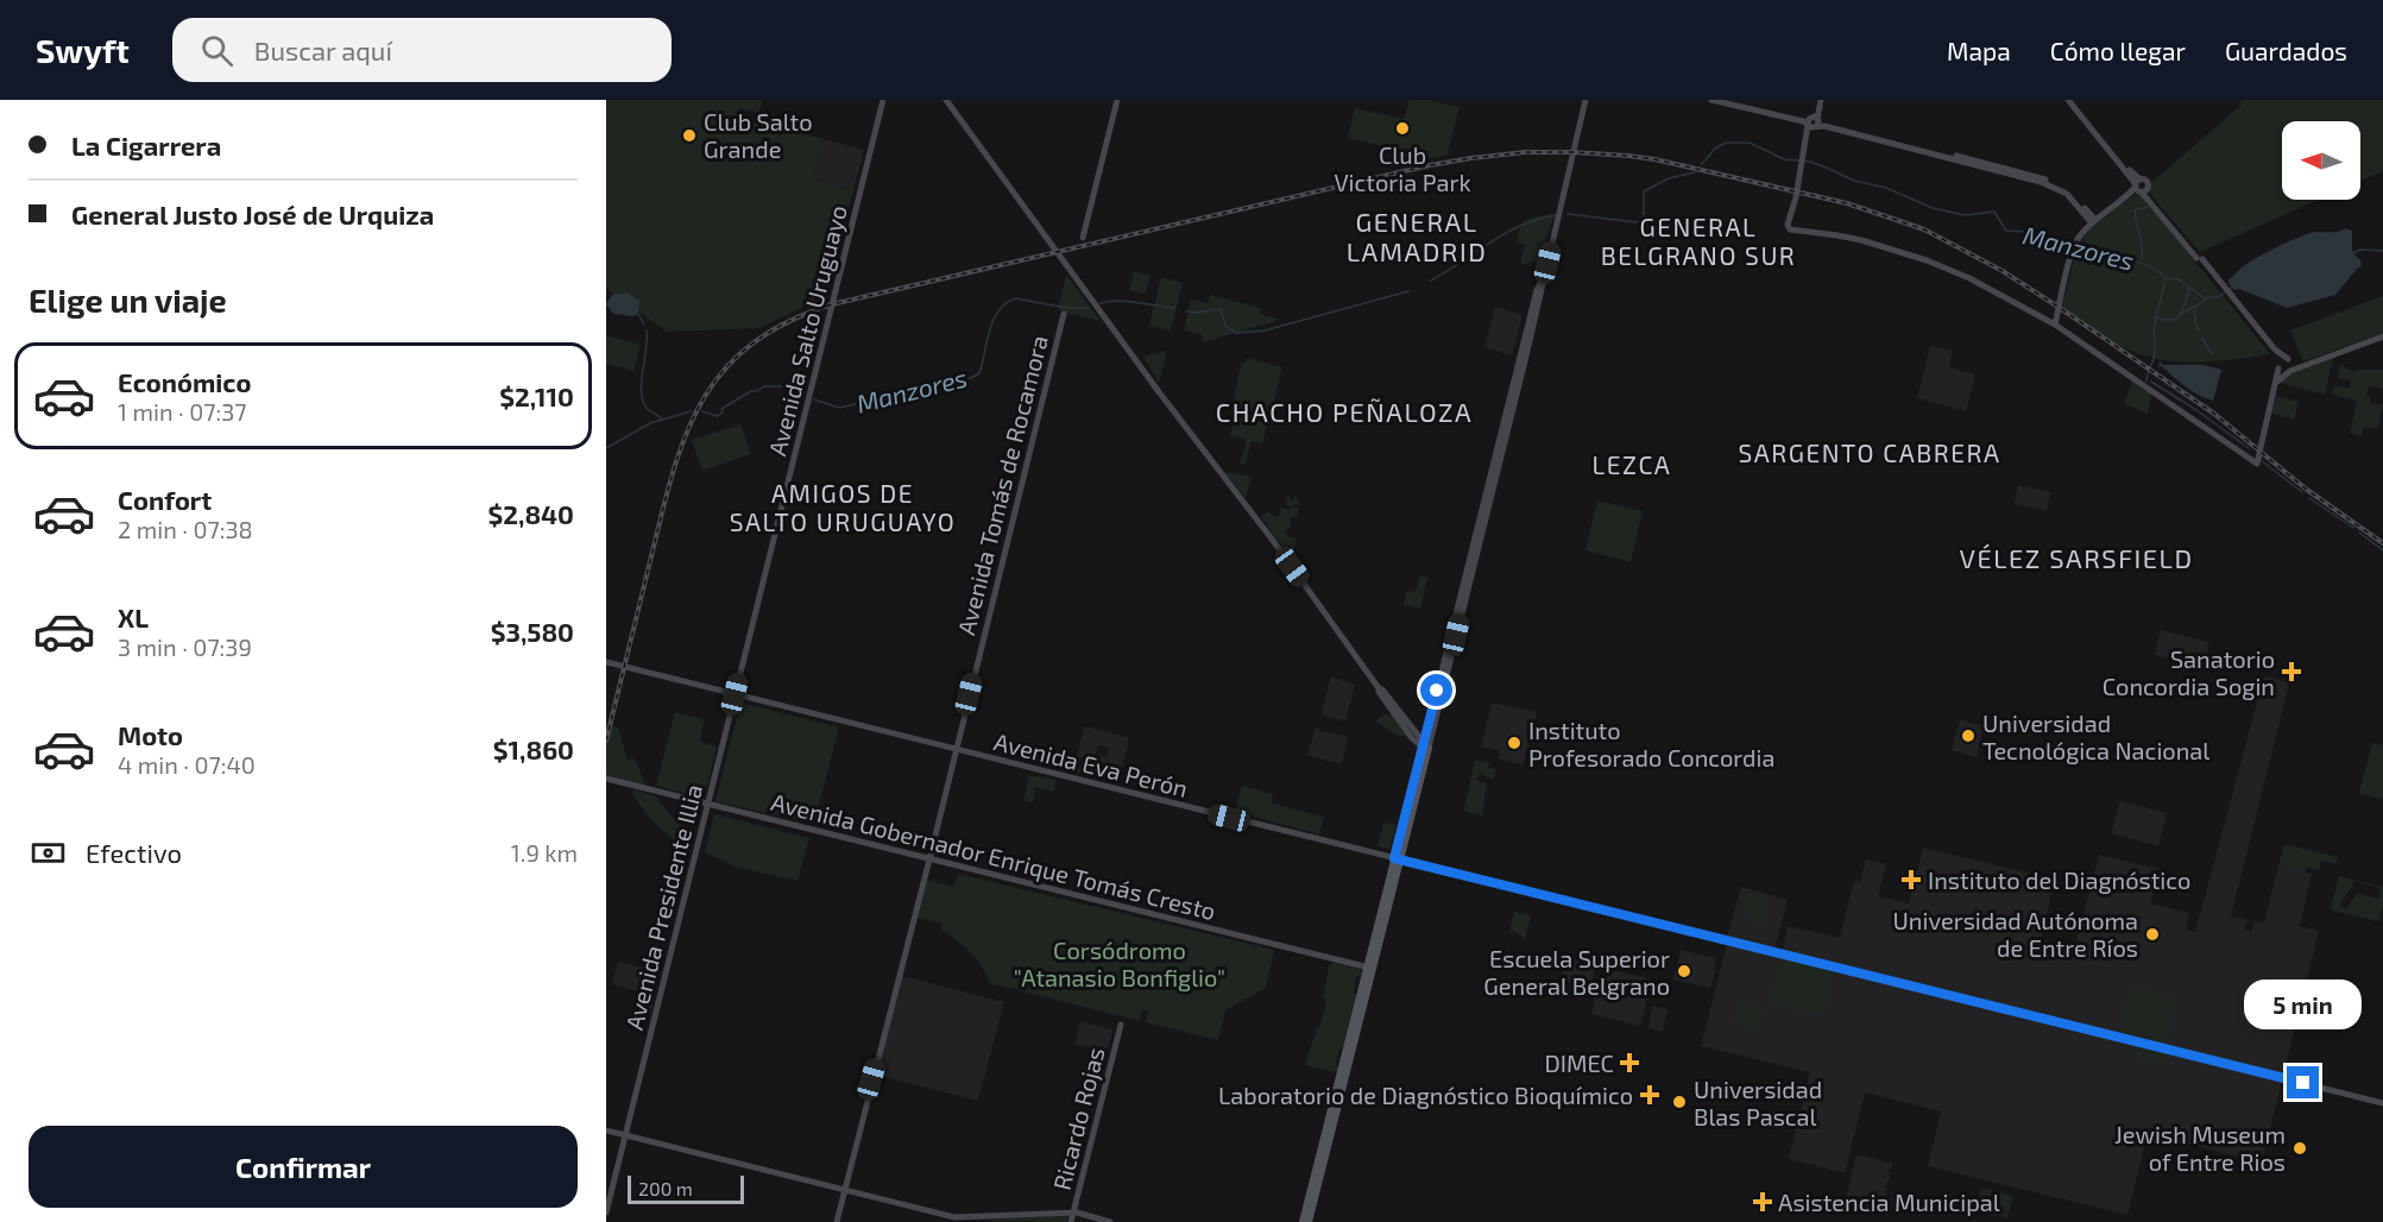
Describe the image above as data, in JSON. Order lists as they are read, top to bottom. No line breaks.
{"streets":{"main road":["Avenida Salto Uruguayo","Avenida Tomás de Rocamora","Avenida Eva Perón","Avenida Gobernador Enrique Tomás Cresto","Avenida Presidente Illia","Ricardo Rojas"]},"crossings":[["Avenida Salto Uruguayo","Avenida Eva Perón"],["Avenida Salto Uruguayo","Avenida Presidente Illia"],["Avenida Tomás de Rocamora","Avenida Eva Perón"],["Avenida Tomás de Rocamora","Avenida Gobernador Enrique Tomás Cresto"],["Avenida Eva Perón","Avenida Presidente Illia"],["Avenida Gobernador Enrique Tomás Cresto","Avenida Presidente Illia"]],"districts":["GENERAL LAMADRID","GENERAL BELGRANO SUR","CHACHO PEÑALOZA","SARGENTO CABRERA","LEZCA","AMIGOS DE SALTO URUGUAYO","VÉLEZ SARSFIELD"],"water":["Manzores"],"parks":["Corsódromo \"Atanasio Bonfiglio\""],"places":{"other":["Club Victoria Park","Club Salto Grande","Universidad Tecnológica Nacional","Instituto Profesorado Concordia","Universidad Autónoma de Entre Ríos","Escuela Superior General Belgrano","Universidad Blas Pascal","Jewish Museum of Entre Rios"],"health":["Sanatorio Concordia Sogin","Instituto del Diagnóstico","DIMEC","Laboratorio de Diagnóstico Bioquímico","Asistencia Municipal"]},"scale_bar":"200 m","north":"left","page":{"header":"Swyft","search":"Buscar aquí","nav":["Mapa","Cómo llegar","Guardados"],"banner":["La Cigarrera","General Justo José de Urquiza"],"heading":"Elige un viaje","list":[{"name":"Económico","note":"1 min · 07:37","value":"$2,110"},{"name":"Confort","note":"2 min · 07:38","value":"$2,840"},{"name":"XL","note":"3 min · 07:39","value":"$3,580"},{"name":"Moto","note":"4 min · 07:40","value":"$1,860"}],"pay":["Efectivo","1.9 km"],"bubble":"5 min","buttons":"Confirmar","scale":"200 m"}}
